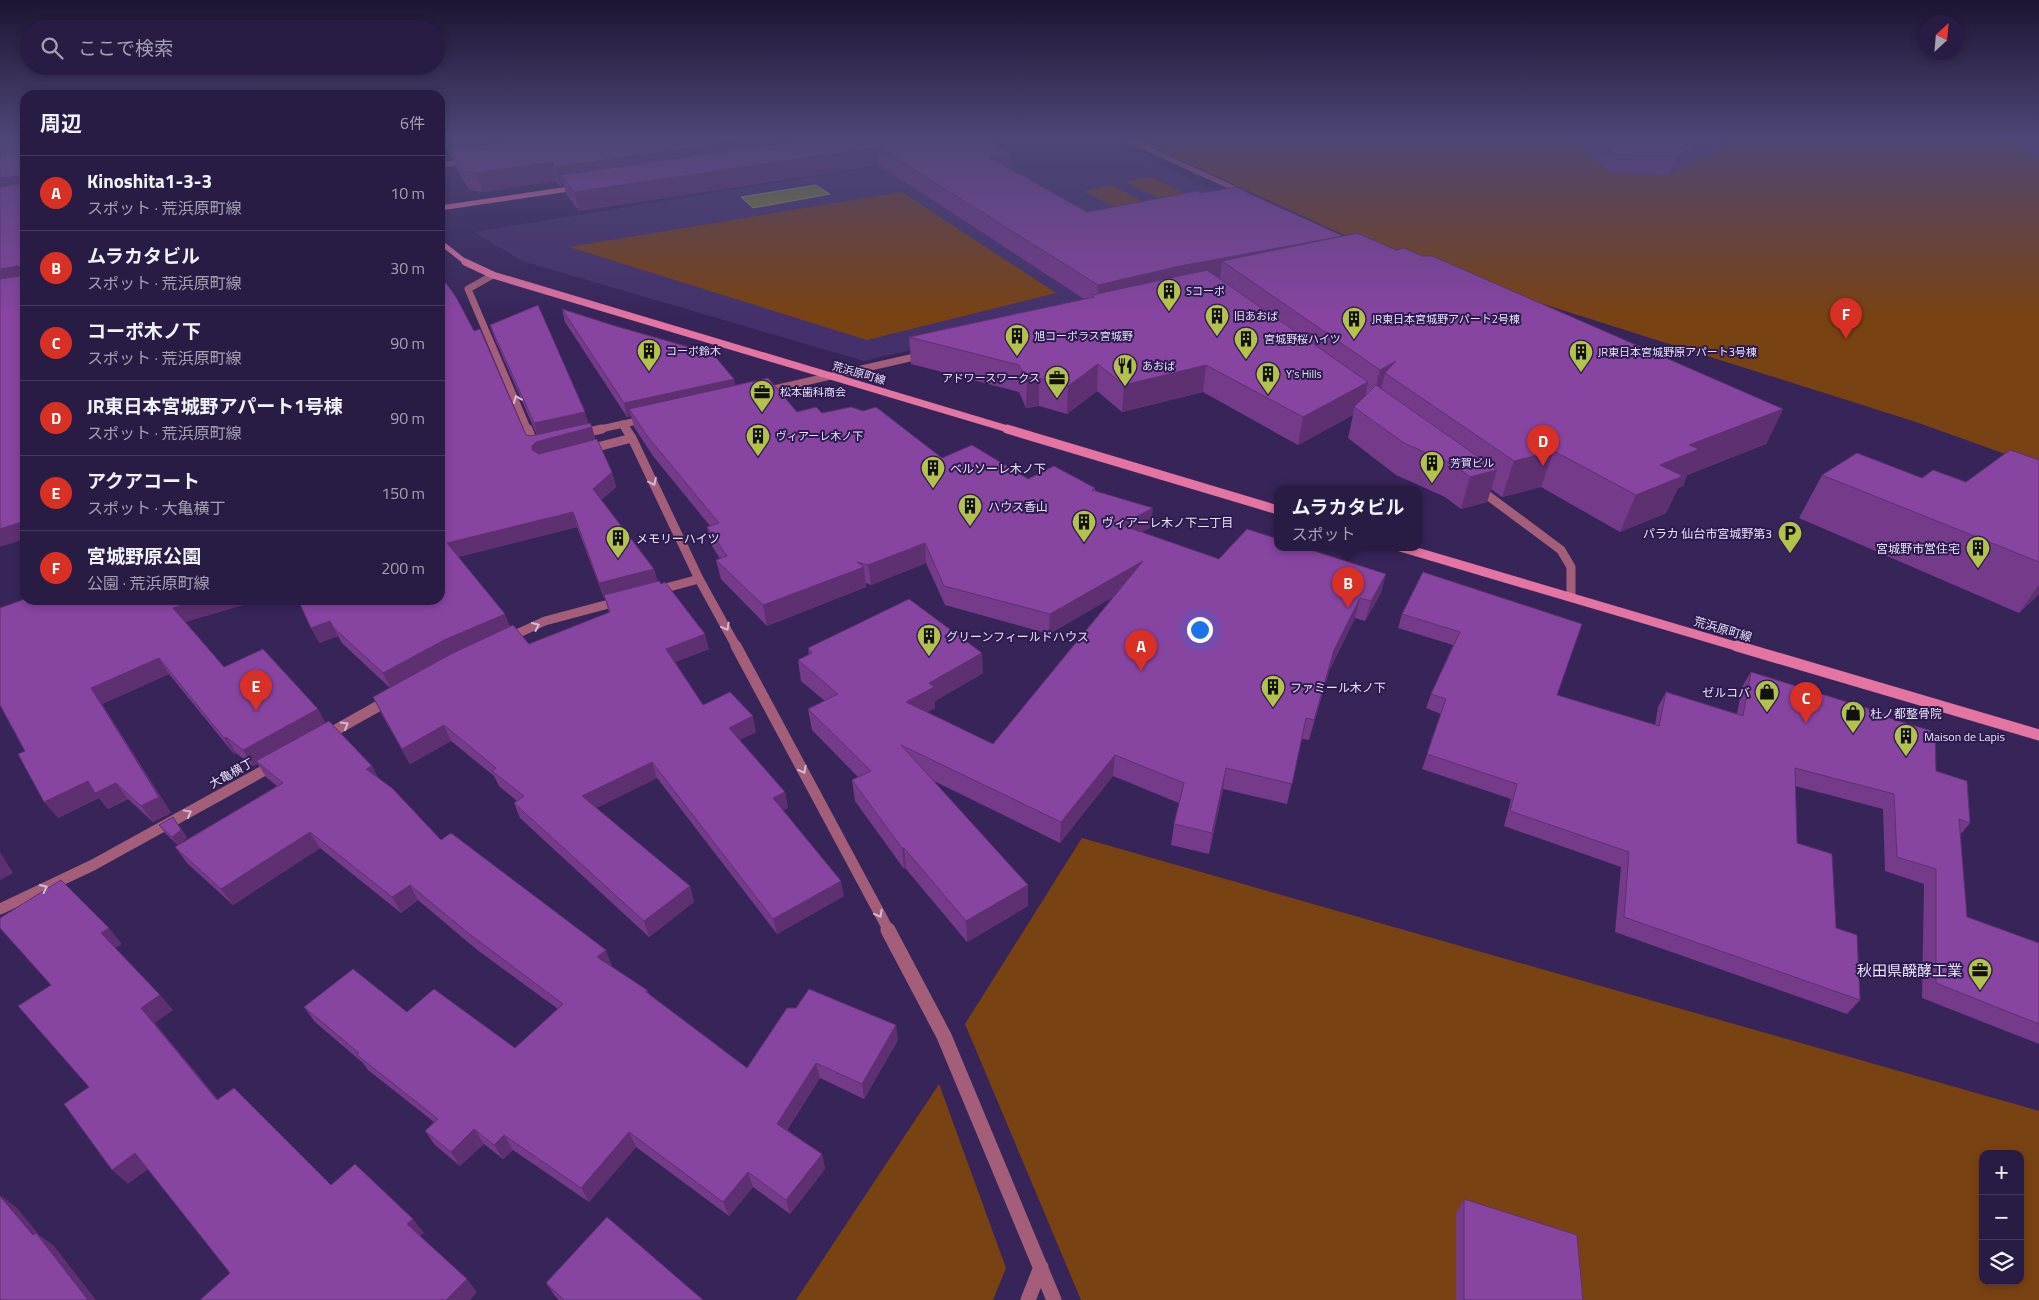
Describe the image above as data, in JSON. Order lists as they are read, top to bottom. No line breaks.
{"streets":{"main road":["荒浜原町線"],"street":["大亀横丁"]},"one_way":["大亀横丁"],"places":{"building":["Sコーポ","旧あおば","JR東日本宮城野アパート2号棟","旭コーポラス宮城野","宮城野桜ハイツ","コーポ鈴木","JR東日本宮城野原アパート3号棟","Y's Hills","ヴィアーレ木ノ下","芳賀ビル","ベルソーレ木ノ下","ハウス香山","ヴィアーレ木ノ下二丁目","メモリーハイツ","宮城野市営住宅","グリーンフィールドハウス","ファミール木ノ下","Maison de Lapis"],"restaurant":["あおば"],"office":["アドワースワークス","松本歯科商会","秋田県醗酵工業"],"parking":["パラカ 仙台市宮城野第3"],"shop":["ゼルコバ","杜ノ都整骨院"]},"north":"top right","page":{"search":"ここで検索","heading":["周辺","6件"],"list":[{"mark":"A","name":"Kinoshita1-3-3","note":"スポット · 荒浜原町線","value":"10 m"},{"mark":"B","name":"ムラカタビル","note":"スポット · 荒浜原町線","value":"30 m"},{"mark":"C","name":"コーポ木ノ下","note":"スポット · 荒浜原町線","value":"90 m"},{"mark":"D","name":"JR東日本宮城野アパート1号棟","note":"スポット · 荒浜原町線","value":"90 m"},{"mark":"E","name":"アクアコート","note":"スポット · 大亀横丁","value":"150 m"},{"mark":"F","name":"宮城野原公園","note":"公園 · 荒浜原町線","value":"200 m"}],"pins":["F","D","B","A","E","C"],"popup":["ムラカタビル","スポット"],"map_buttons":["+","−"]}}
